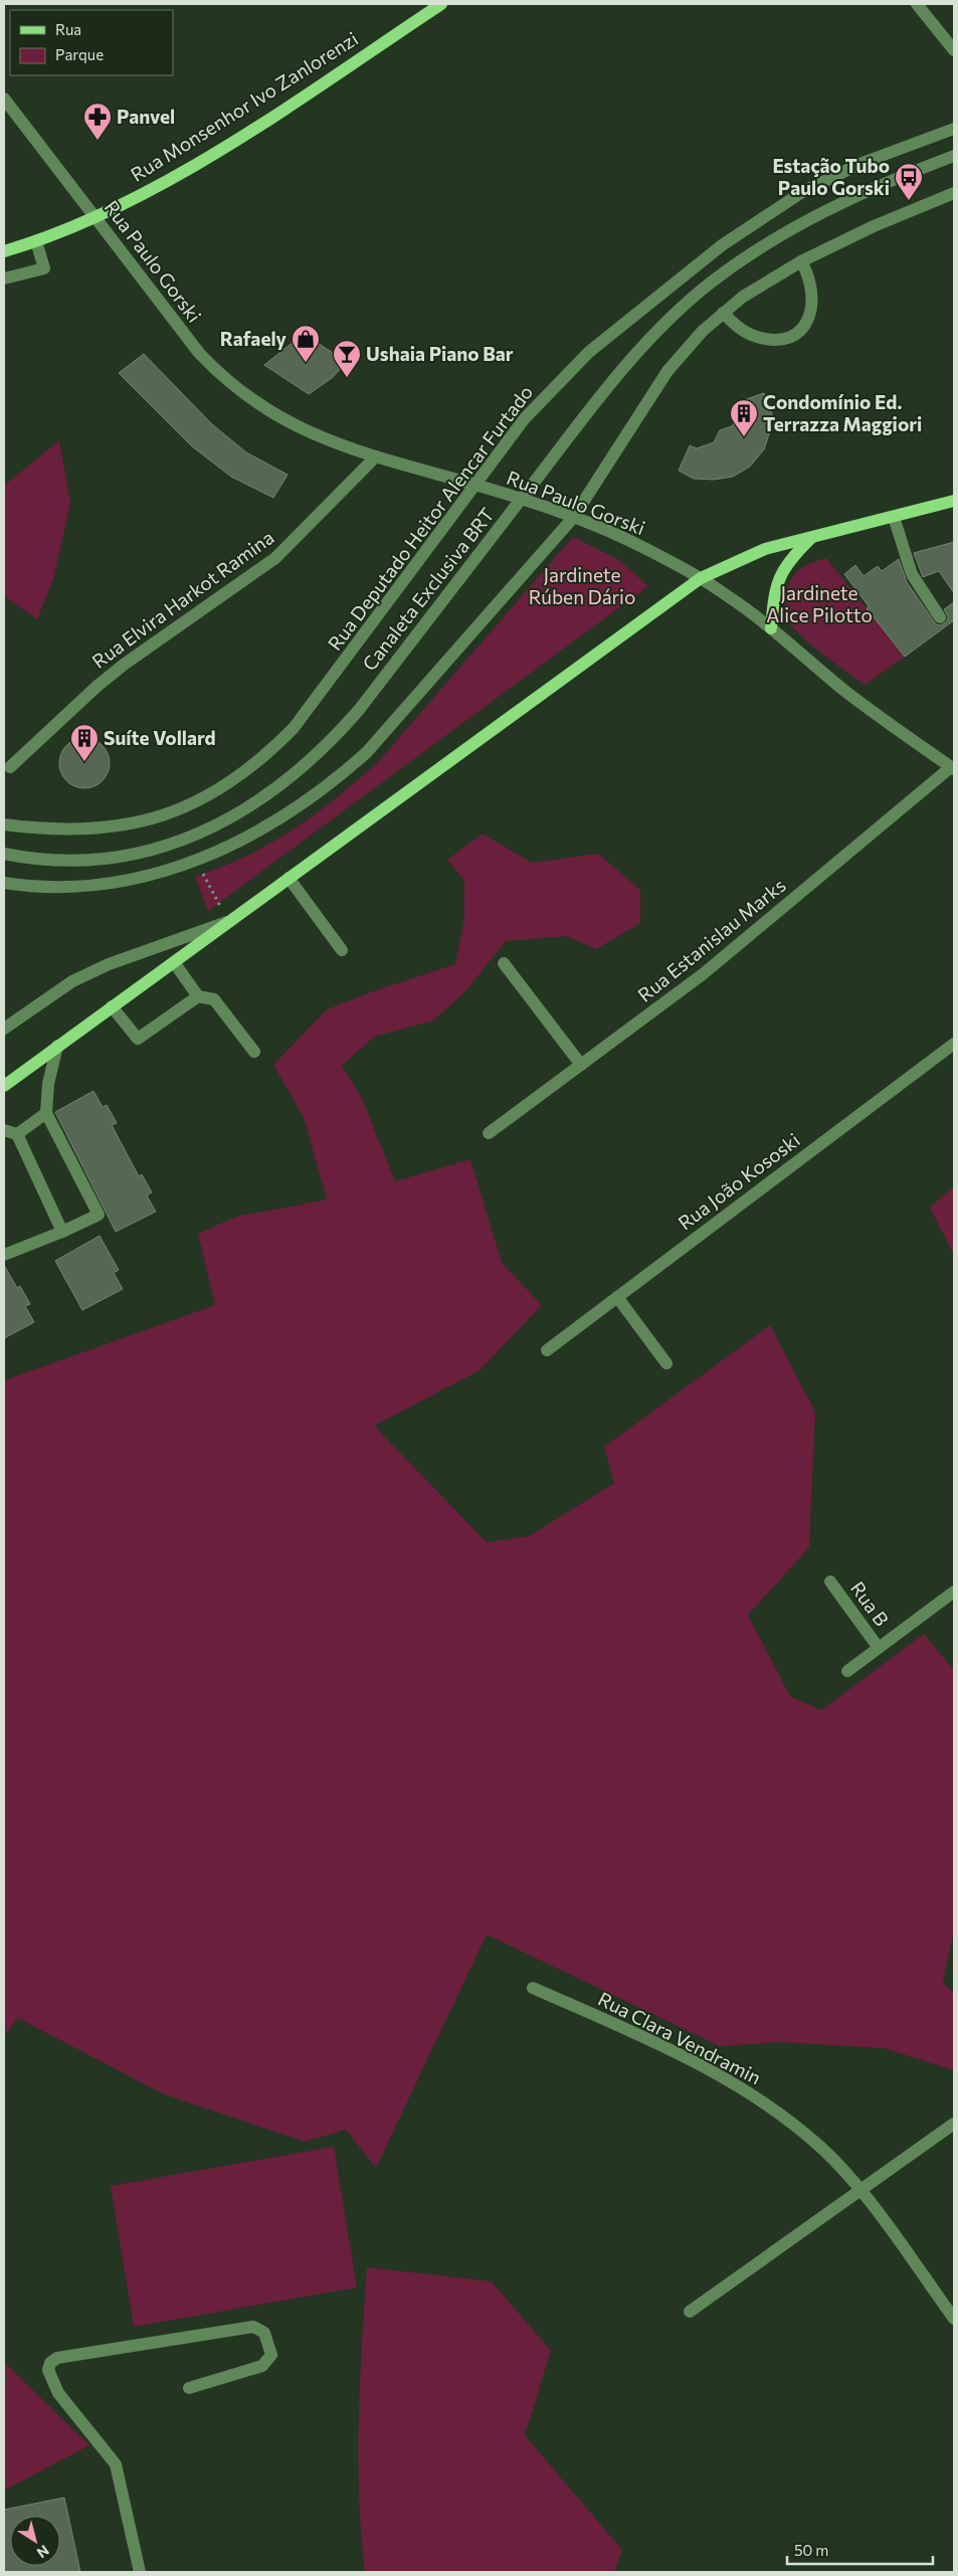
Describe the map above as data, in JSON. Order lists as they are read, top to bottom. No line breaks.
{"streets":{"main road":["Rua Monsenhor Ivo Zanlorenzi"],"street":["Rua Paulo Gorski","Rua Deputado Heitor Alencar Furtado","Canaleta Exclusiva BRT","Rua Elvira Harkot Ramina","Rua Estanislau Marks","Rua João Kososki","Rua B","Rua Clara Vendramin"]},"crossings":[["Rua Monsenhor Ivo Zanlorenzi","Rua Paulo Gorski"],["Rua Paulo Gorski","Rua Deputado Heitor Alencar Furtado"],["Rua Paulo Gorski","Rua Elvira Harkot Ramina"],["Rua Paulo Gorski","Rua Estanislau Marks"]],"parks":["Jardinete Rúben Dário","Jardinete Alice Pilotto"],"places":{"pharmacy":["Panvel"],"bus stop":["Estação Tubo Paulo Gorski"],"shop":["Rafaely"],"bar":["Ushaia Piano Bar"],"building":["Condomínio Ed. Terrazza Maggiori","Suíte Vollard"]},"legend":["Rua","Parque"],"scale_bar":"50 m","north":"bottom right"}
